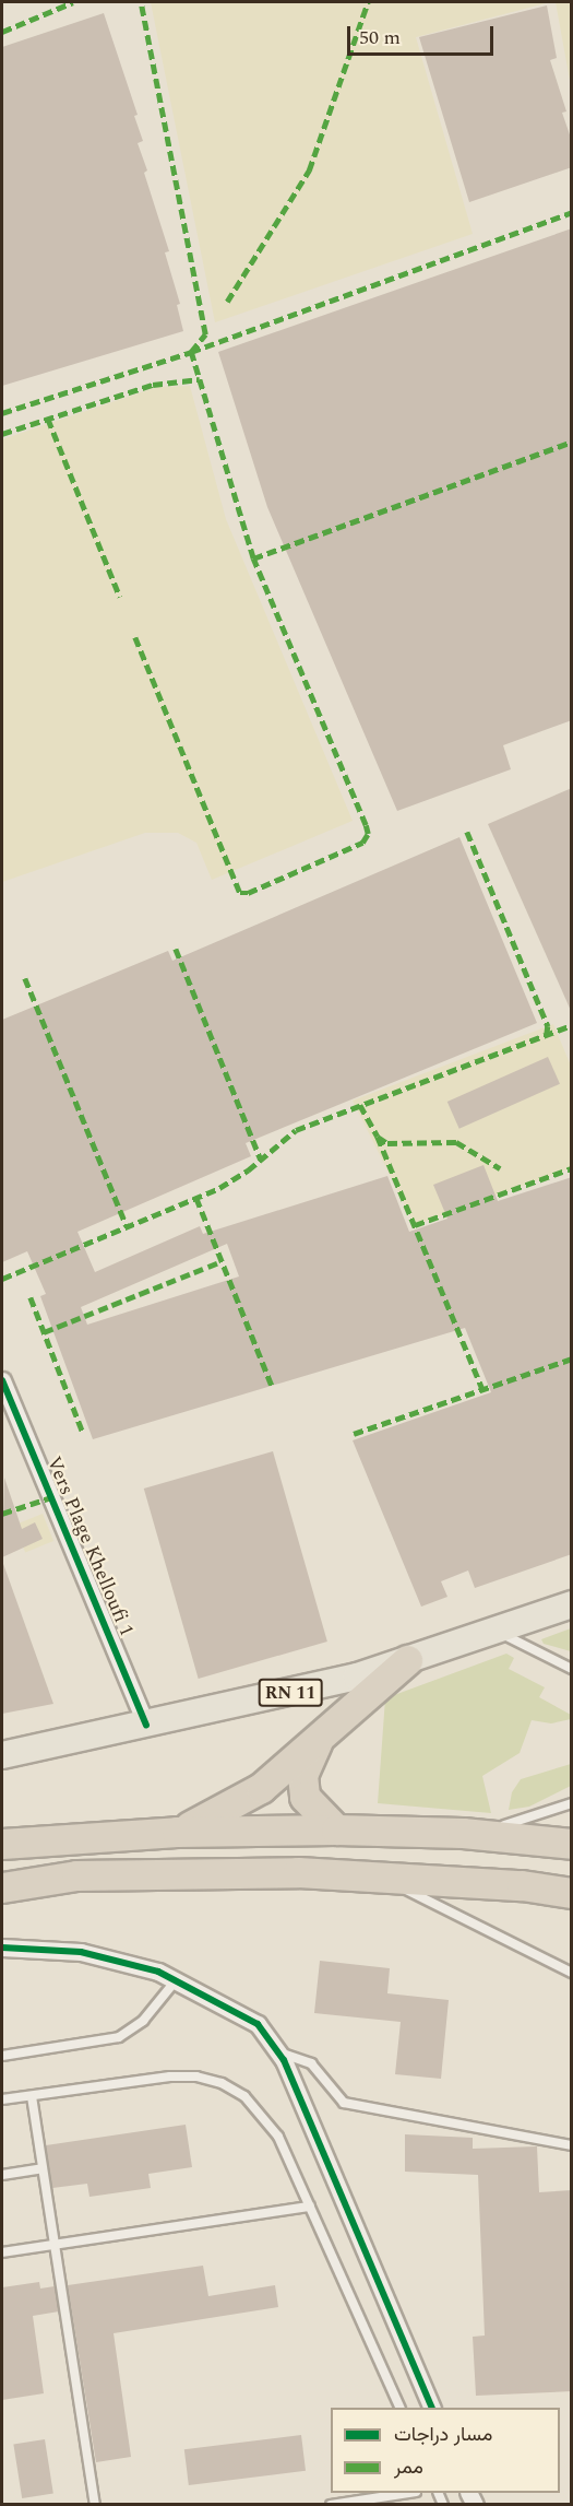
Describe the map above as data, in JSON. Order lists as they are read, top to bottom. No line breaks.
{"streets":{"main road":["RN 11"],"street":["Vers Plage Khelloufi 1"]},"crossings":[["Vers Plage Khelloufi 1","RN 11"]],"legend":["مسار دراجات","ممر"],"scale_bar":"50 m"}
